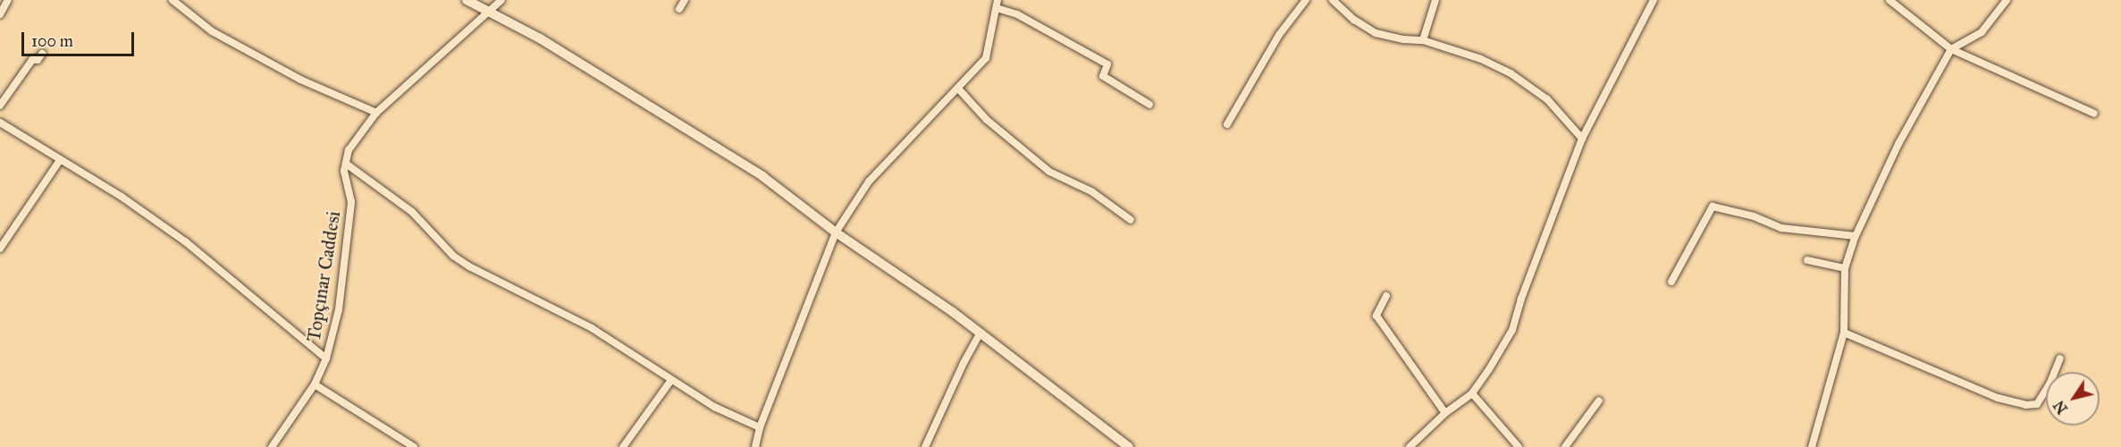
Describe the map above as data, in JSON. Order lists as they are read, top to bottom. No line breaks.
{"streets":{"street":["Topçınar Caddesi"]},"scale_bar":"100 m","north":"bottom left"}
